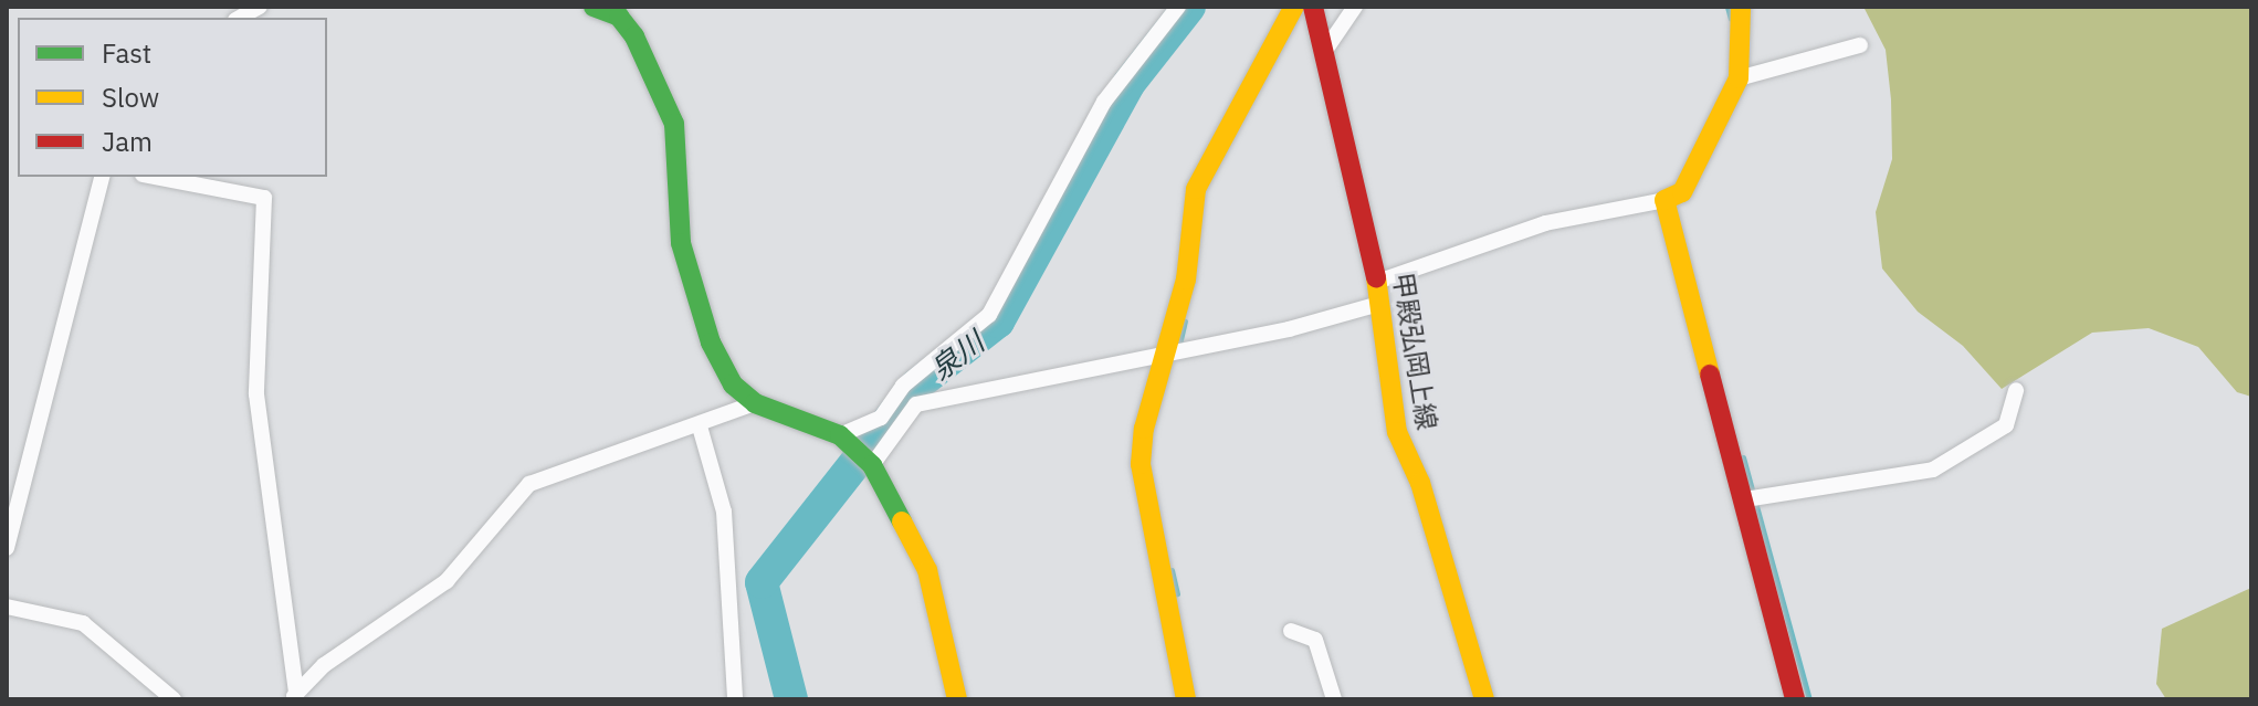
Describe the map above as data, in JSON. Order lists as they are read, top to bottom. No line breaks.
{"streets":{"street":["甲殿弘岡上線"]},"water":["泉川"],"legend":["Fast","Slow","Jam"]}
